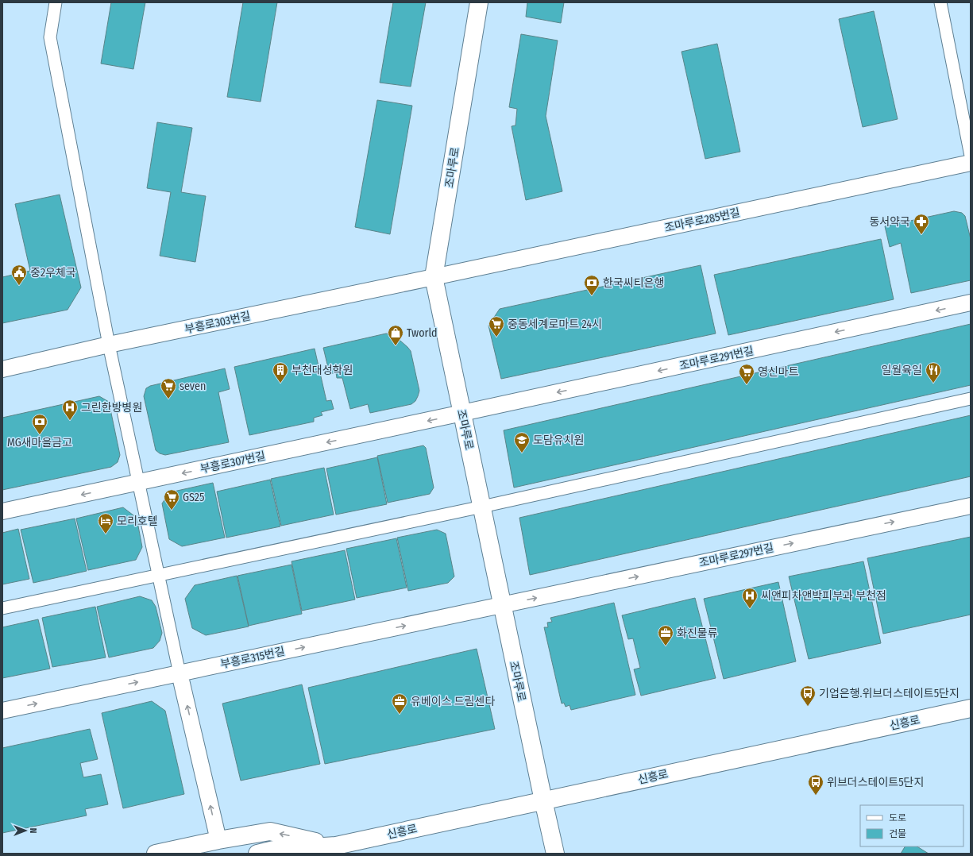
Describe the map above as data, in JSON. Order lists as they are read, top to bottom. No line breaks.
{"streets":{"street":["조마루로","조마루로285번길","부흥로303번길","조마루로291번길","부흥로307번길","조마루로297번길","부흥로315번길","신흥로"]},"crossings":[["조마루로","조마루로285번길"],["조마루로","부흥로303번길"],["조마루로","조마루로291번길"],["조마루로","부흥로307번길"],["조마루로","조마루로297번길"],["조마루로","부흥로315번길"],["조마루로","신흥로"],["조마루로285번길","부흥로303번길"],["조마루로291번길","부흥로307번길"],["조마루로297번길","부흥로315번길"]],"places":{"pharmacy":["동서약국"],"public building":["중2우체국"],"bank":["한국씨티은행","MG새마을금고"],"supermarket":["중동세계로마트 24시","영신마트","seven","GS25"],"shop":["Tworld"],"building":["부천대성학원"],"restaurant":["일월육일"],"hospital":["그린한방병원","씨앤피차앤박피부과 부천점"],"school or university":["도담유치원"],"hotel":["모리호텔"],"office":["화진물류","유베이스 드림센타"],"bus stop":["기업은행.위브더스테이트5단지","위브더스테이트5단지"]},"legend":["도로","건물"],"north":"right"}
